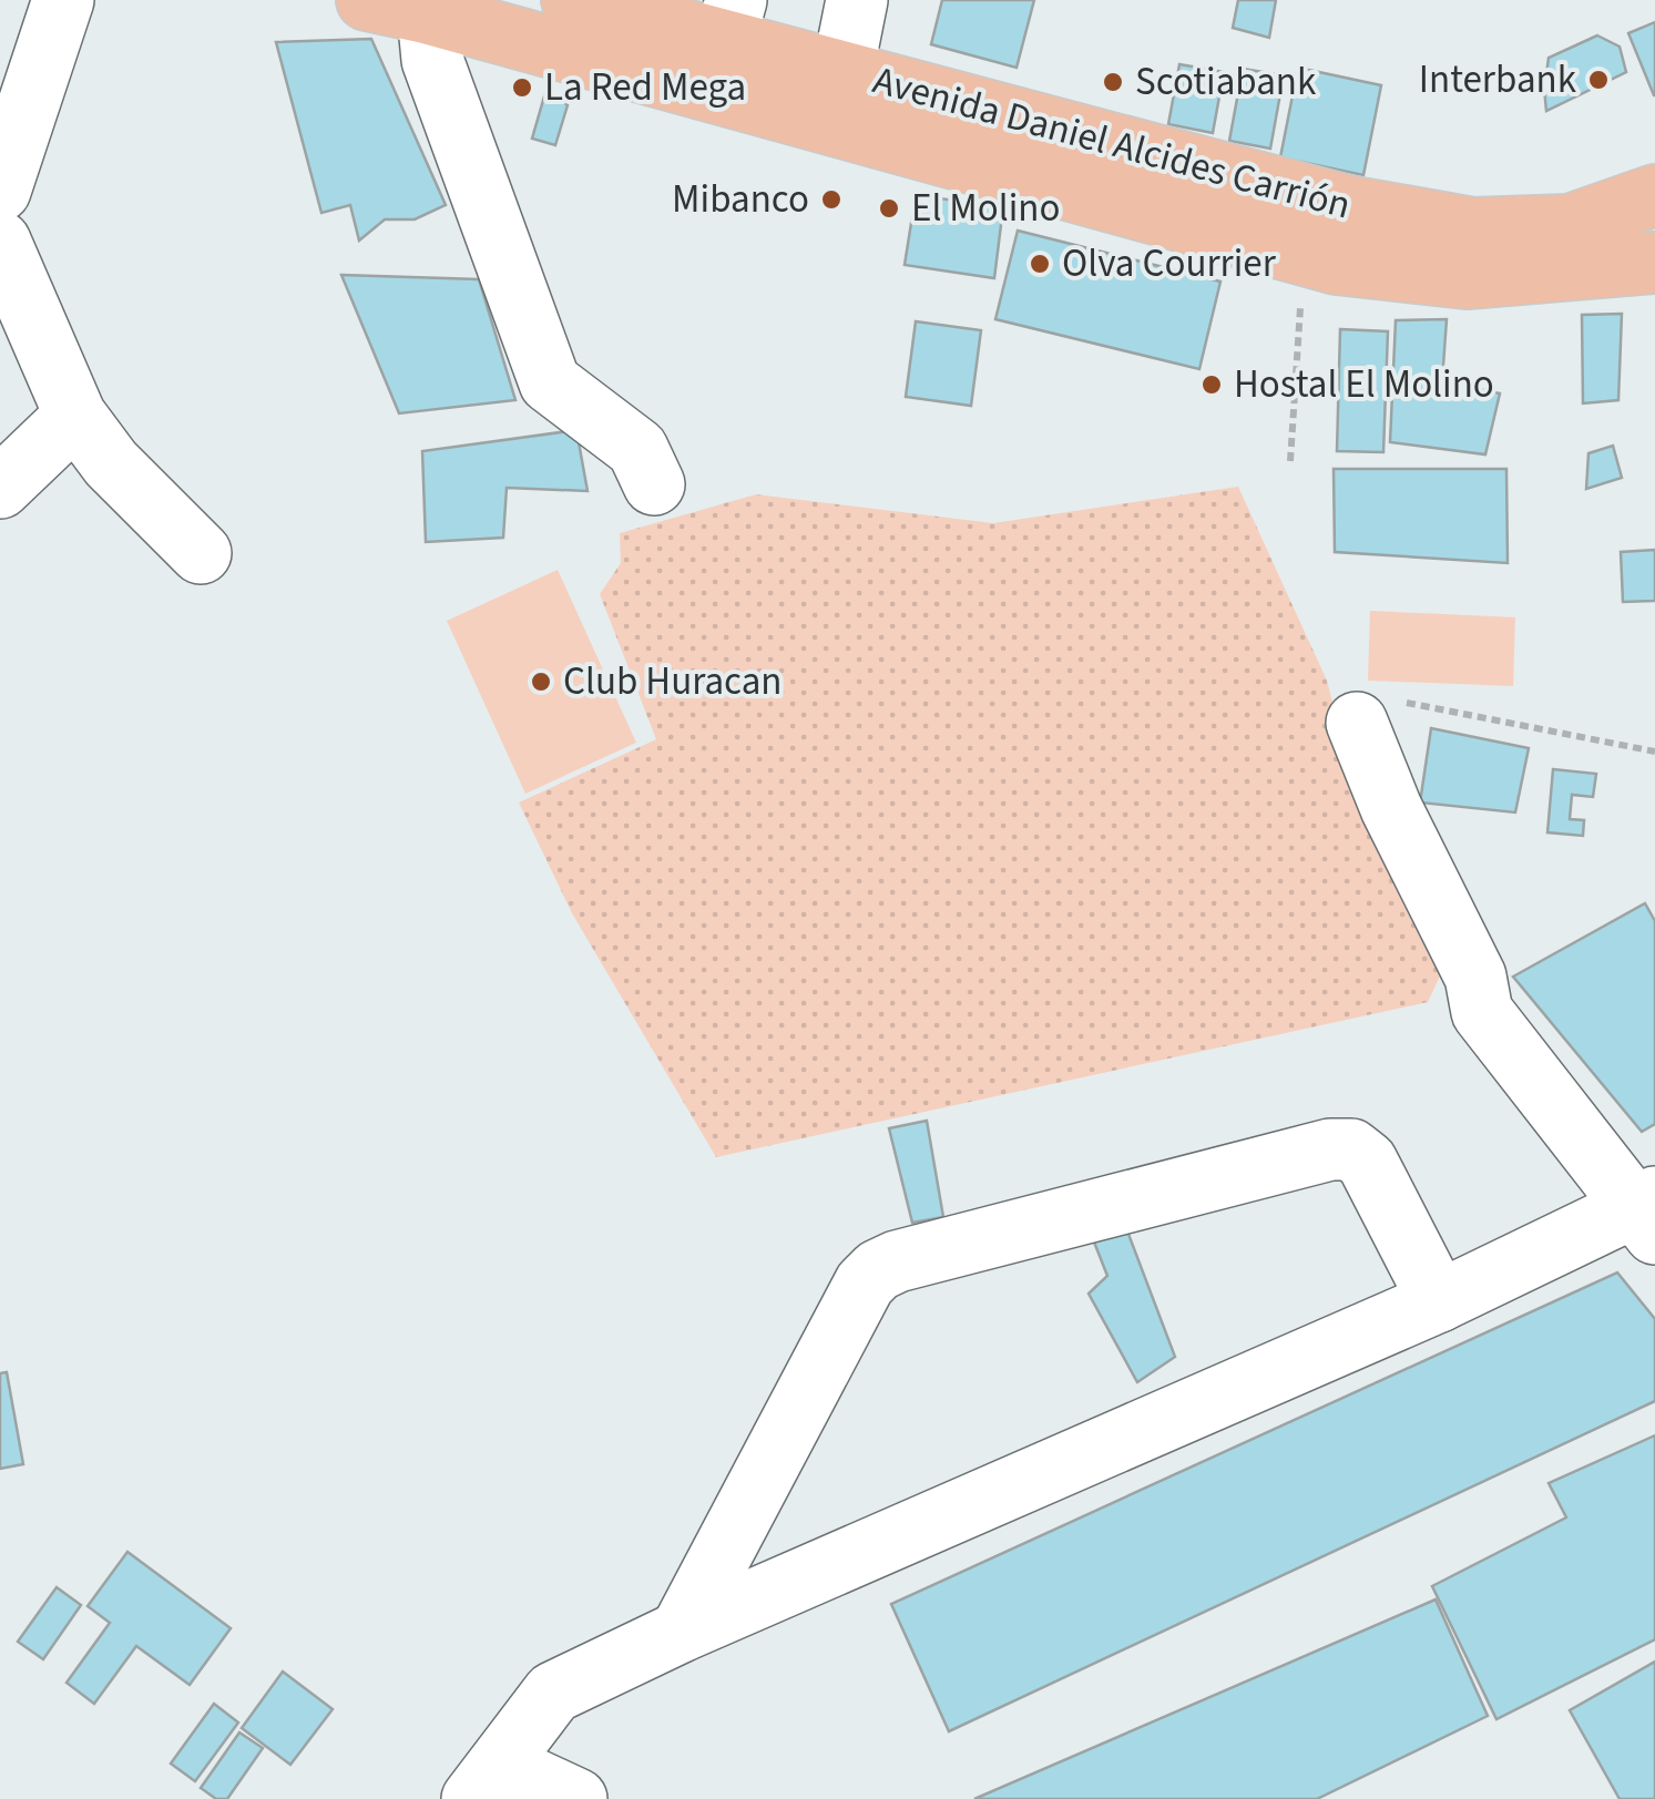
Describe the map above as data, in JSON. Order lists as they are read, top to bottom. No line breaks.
{"streets":{"main road":["Avenida Daniel Alcides Carrión"]},"places":["Interbank","Scotiabank","La Red Mega","Mibanco","El Molino","Olva Courrier","Hostal El Molino","Club Huracan"]}
